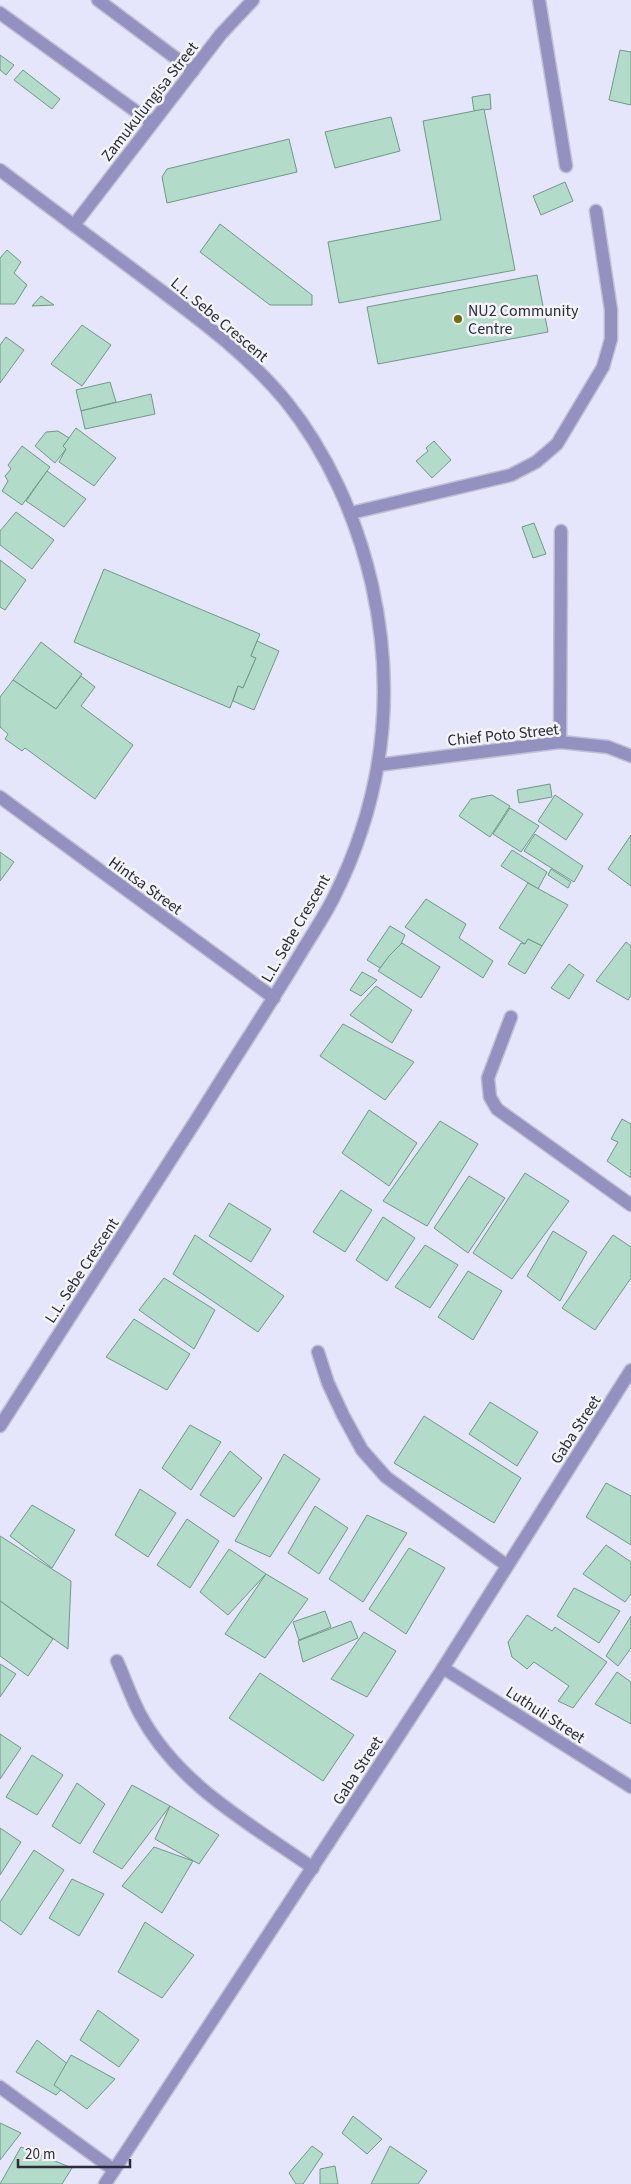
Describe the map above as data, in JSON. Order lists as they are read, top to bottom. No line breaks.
{"streets":{"street":["Zamukulungisa Street","L.L. Sebe Crescent","Chief Poto Street","Hintsa Street","Gaba Street","Luthuli Street"]},"crossings":[["Zamukulungisa Street","L.L. Sebe Crescent"],["L.L. Sebe Crescent","Chief Poto Street"],["L.L. Sebe Crescent","Hintsa Street"],["Gaba Street","Luthuli Street"]],"places":["NU2 Community Centre"],"scale_bar":"20 m"}
